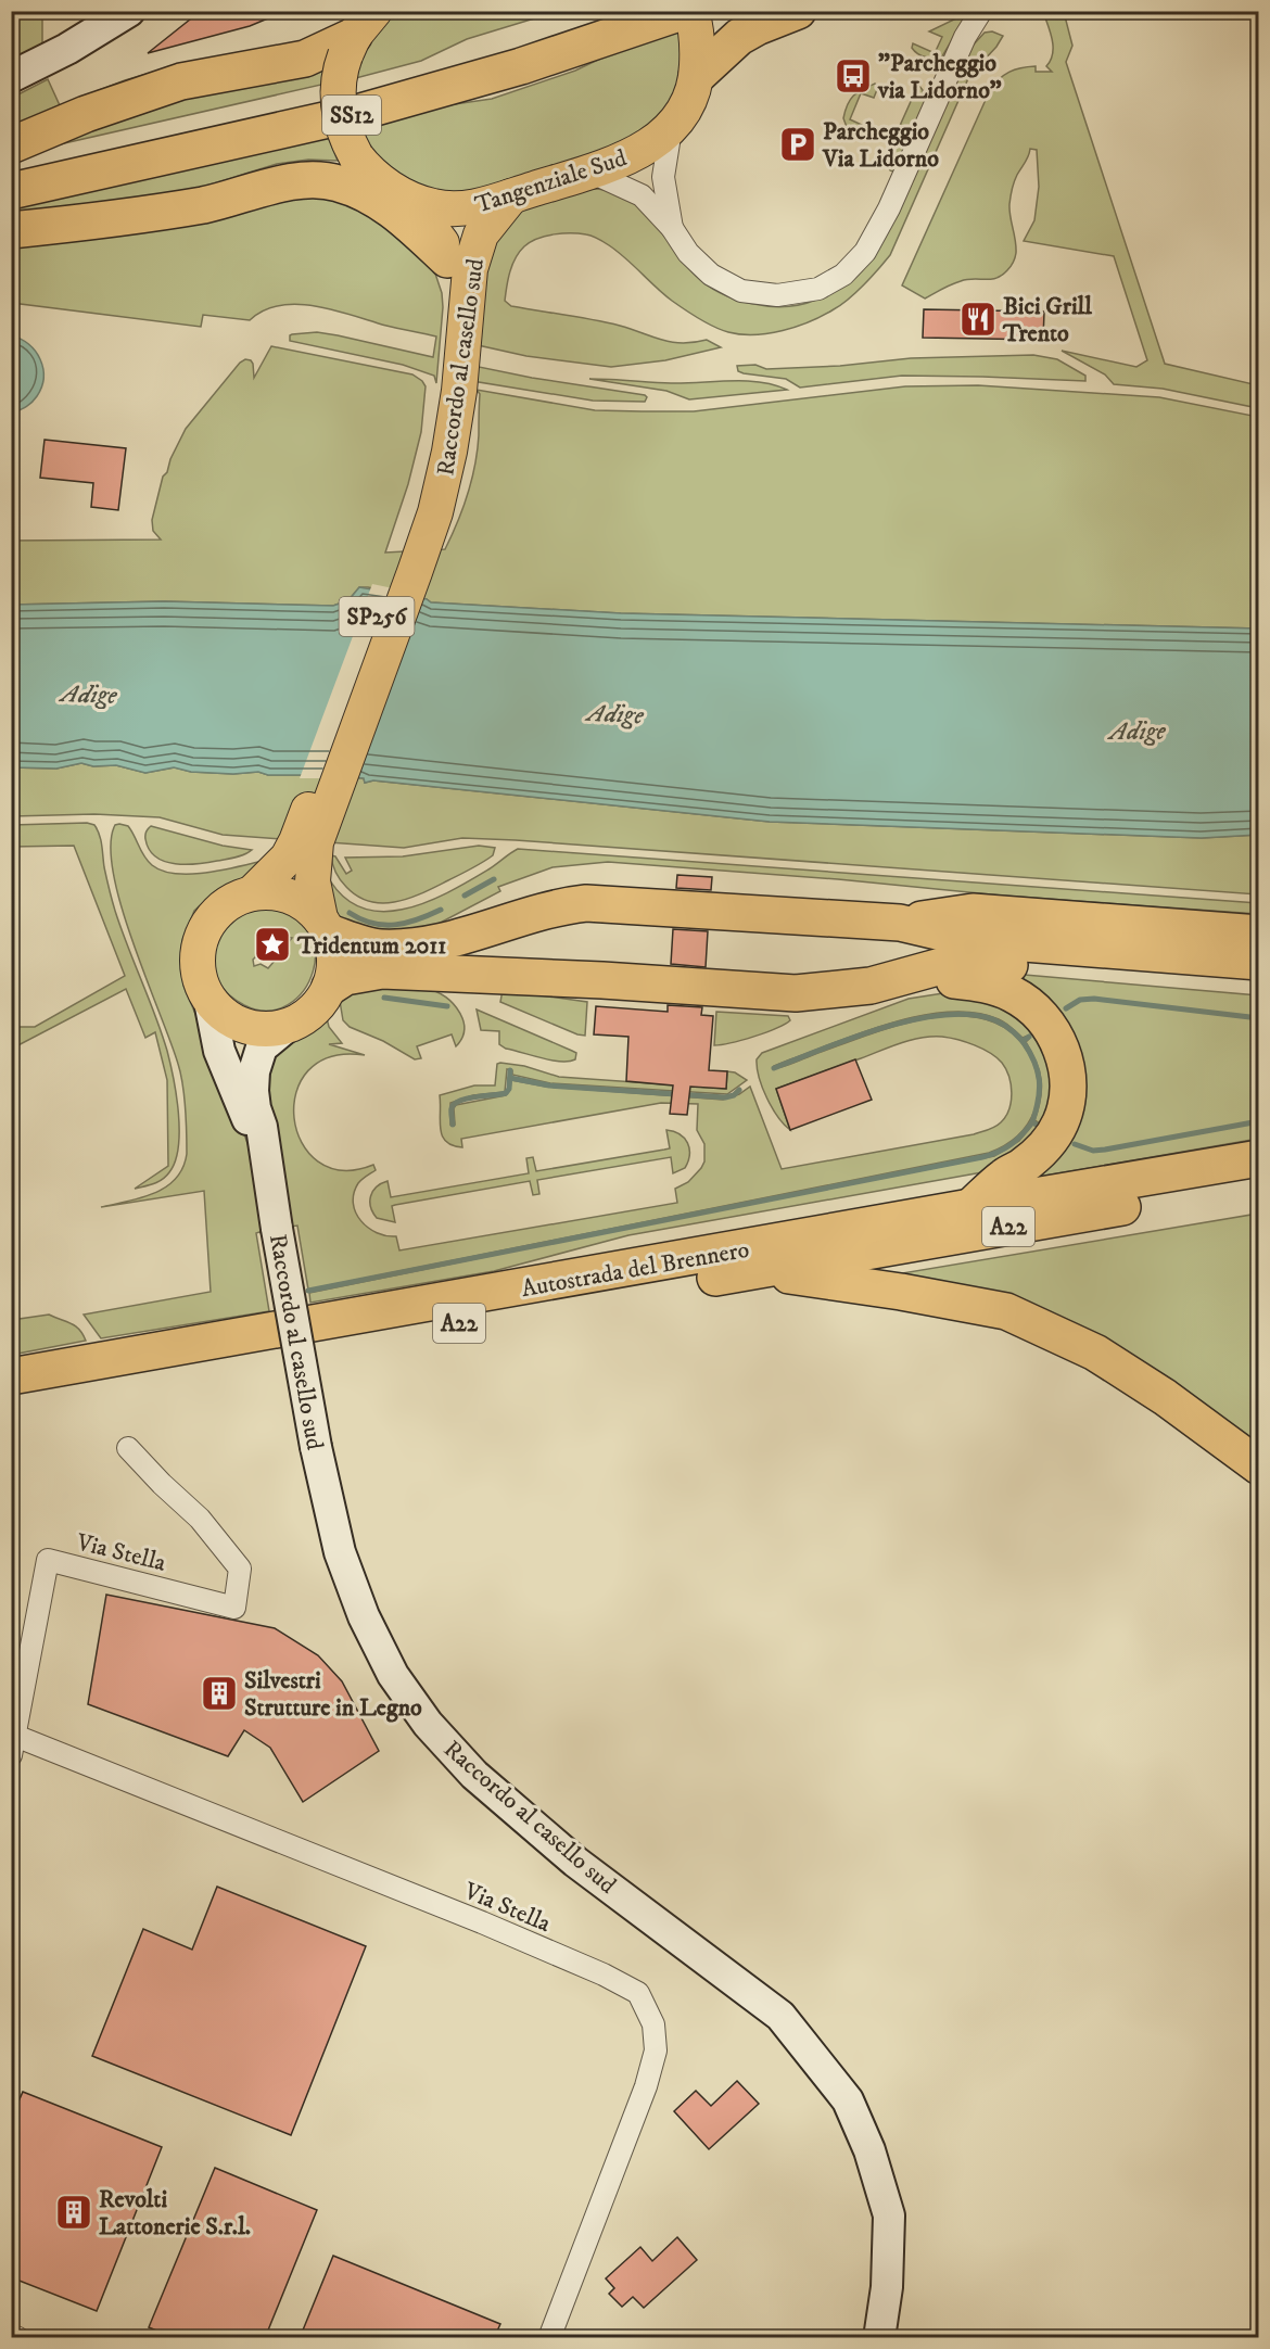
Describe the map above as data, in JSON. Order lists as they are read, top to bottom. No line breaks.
{"streets":{"highway":["SS12","A22","Autostrada del Brennero"],"main road":["Tangenziale Sud","Raccordo al casello sud","SP256"],"street":["Via Stella"]},"crossings":[["Tangenziale Sud","Raccordo al casello sud"]],"water":["Adige"],"places":{"bus stop":["\"Parcheggio via Lidorno\""],"parking":["Parcheggio Via Lidorno"],"restaurant":["Bici Grill Trento"],"place":["Tridentum 2011"],"building":["Silvestri Strutture in Legno","Revolti Lattonerie S.r.l."]}}
